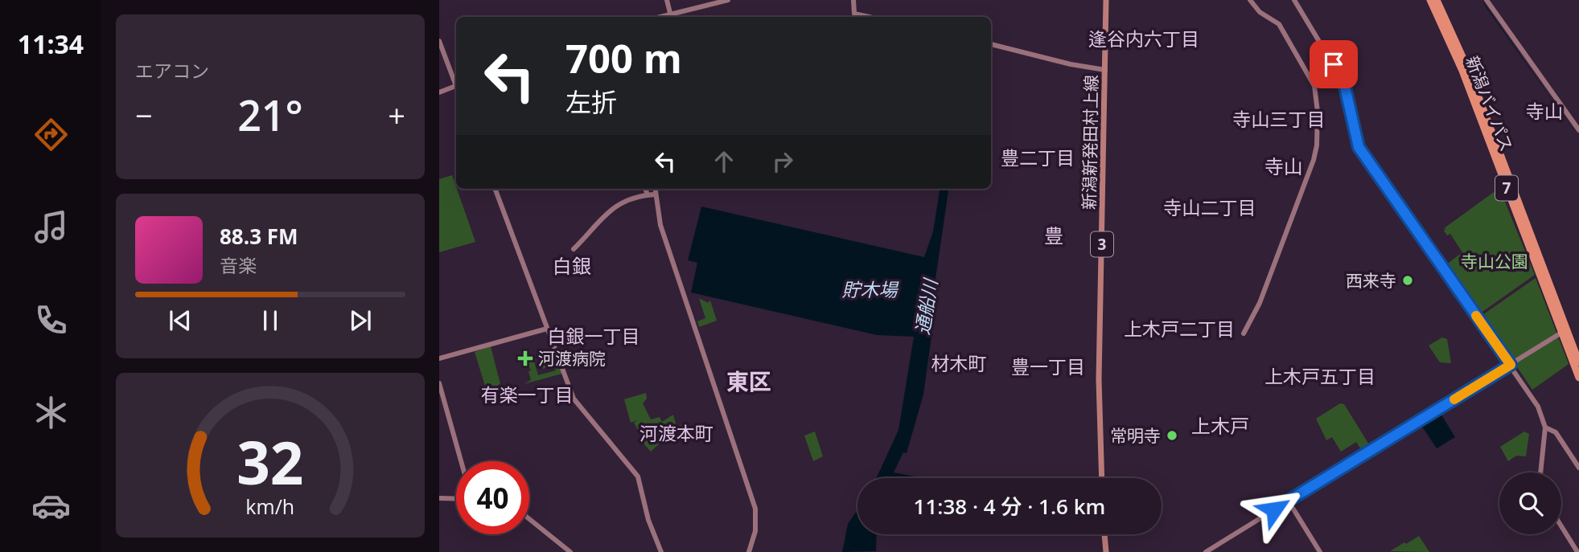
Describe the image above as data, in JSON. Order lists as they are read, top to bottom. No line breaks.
{"streets":{"highway":["新潟バイパス","7"],"main road":["新潟新発田村上線","3"]},"districts":["逢谷内六丁目","寺山","寺山三丁目","豊二丁目","寺山","寺山二丁目","豊","白銀","上木戸二丁目","白銀一丁目","材木町","豊一丁目","上木戸五丁目","東区","有楽一丁目","上木戸","河渡本町"],"water":["貯木場","通船川"],"parks":["寺山公園"],"places":{"other":["西来寺","常明寺"],"health":["河渡病院"]},"page":{"tabs":"11:34","tile":"エアコン","turn":["700 m","左折"],"heat":["−","21°","+"],"song":["88.3 FM","音楽"],"limit":"40","trip":"11:38 · 4 分 · 1.6 km","gauge":["32","km/h"]}}
